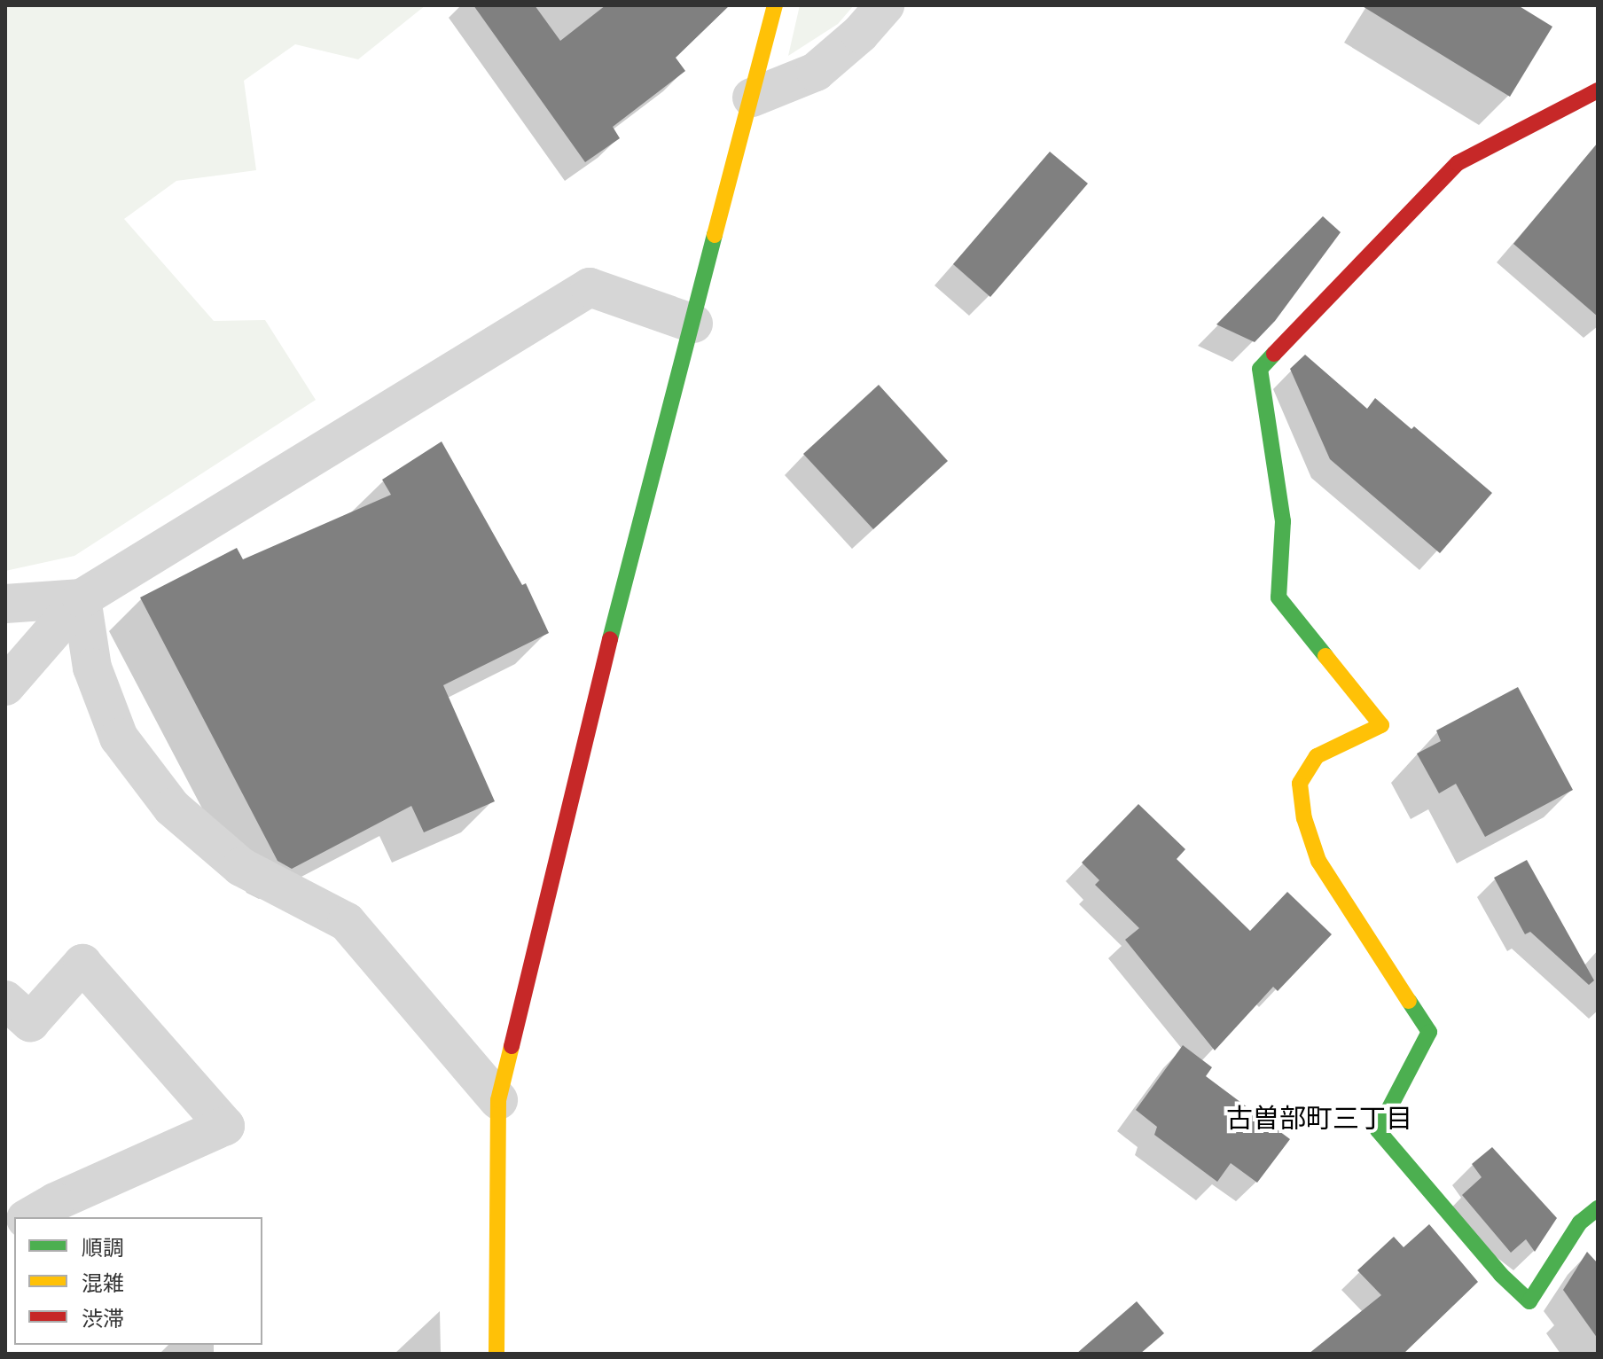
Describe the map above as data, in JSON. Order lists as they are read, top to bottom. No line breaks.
{"districts":["古曽部町三丁目"],"legend":["順調","混雑","渋滞"]}
